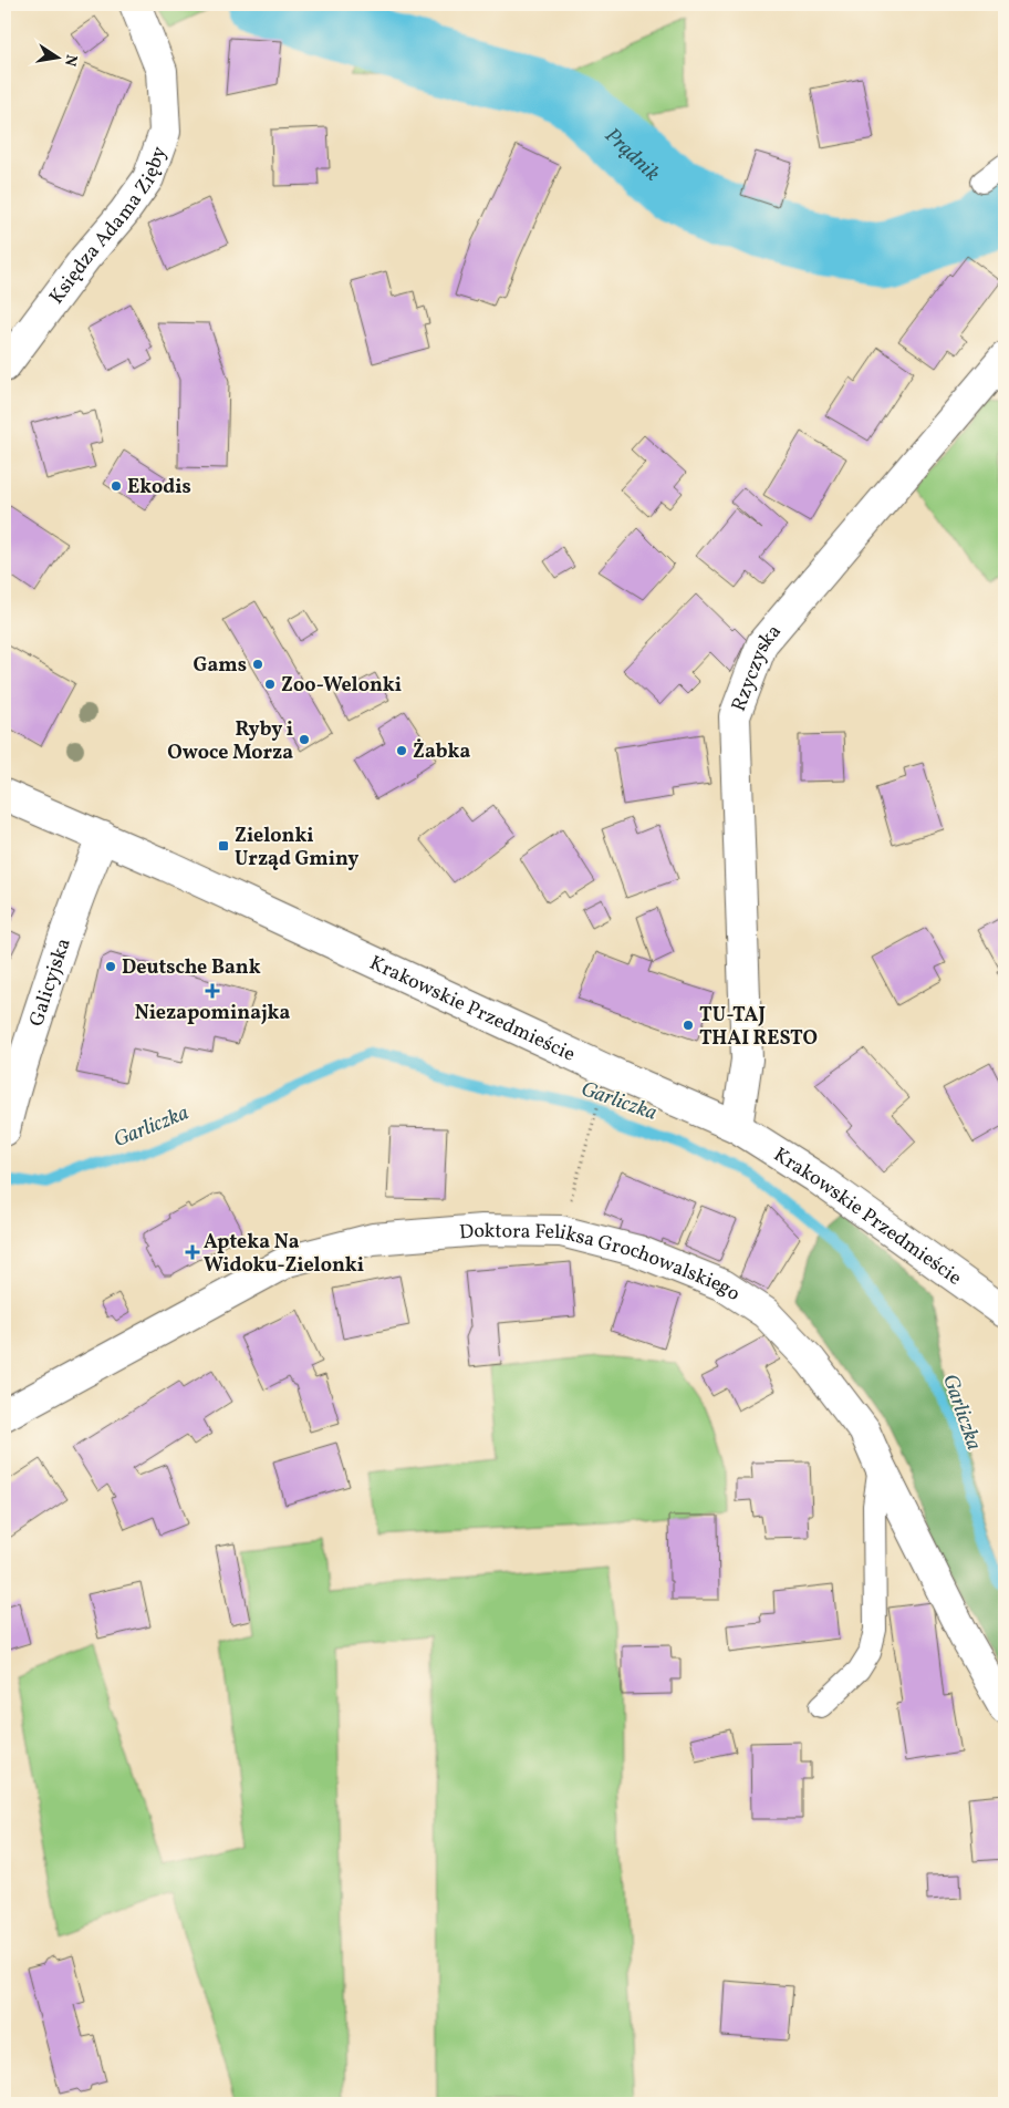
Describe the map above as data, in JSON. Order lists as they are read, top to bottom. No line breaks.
{"streets":{"street":["Księdza Adama Zięby","Rzyczyska","Galicyjska","Krakowskie Przedmieście","Doktora Feliksa Grochowalskiego"]},"crossings":[["Rzyczyska","Krakowskie Przedmieście"],["Galicyjska","Krakowskie Przedmieście"]],"water":["Prądnik","Garliczka"],"places":{"other":["Ekodis","Gams","Zoo-Welonki","Ryby i Owoce Morza","Żabka","Deutsche Bank","TU-TAJ THAI RESTO"],"transit":["Zielonki Urząd Gminy"],"health":["Niezapominajka","Apteka Na Widoku-Zielonki"]},"north":"right"}
